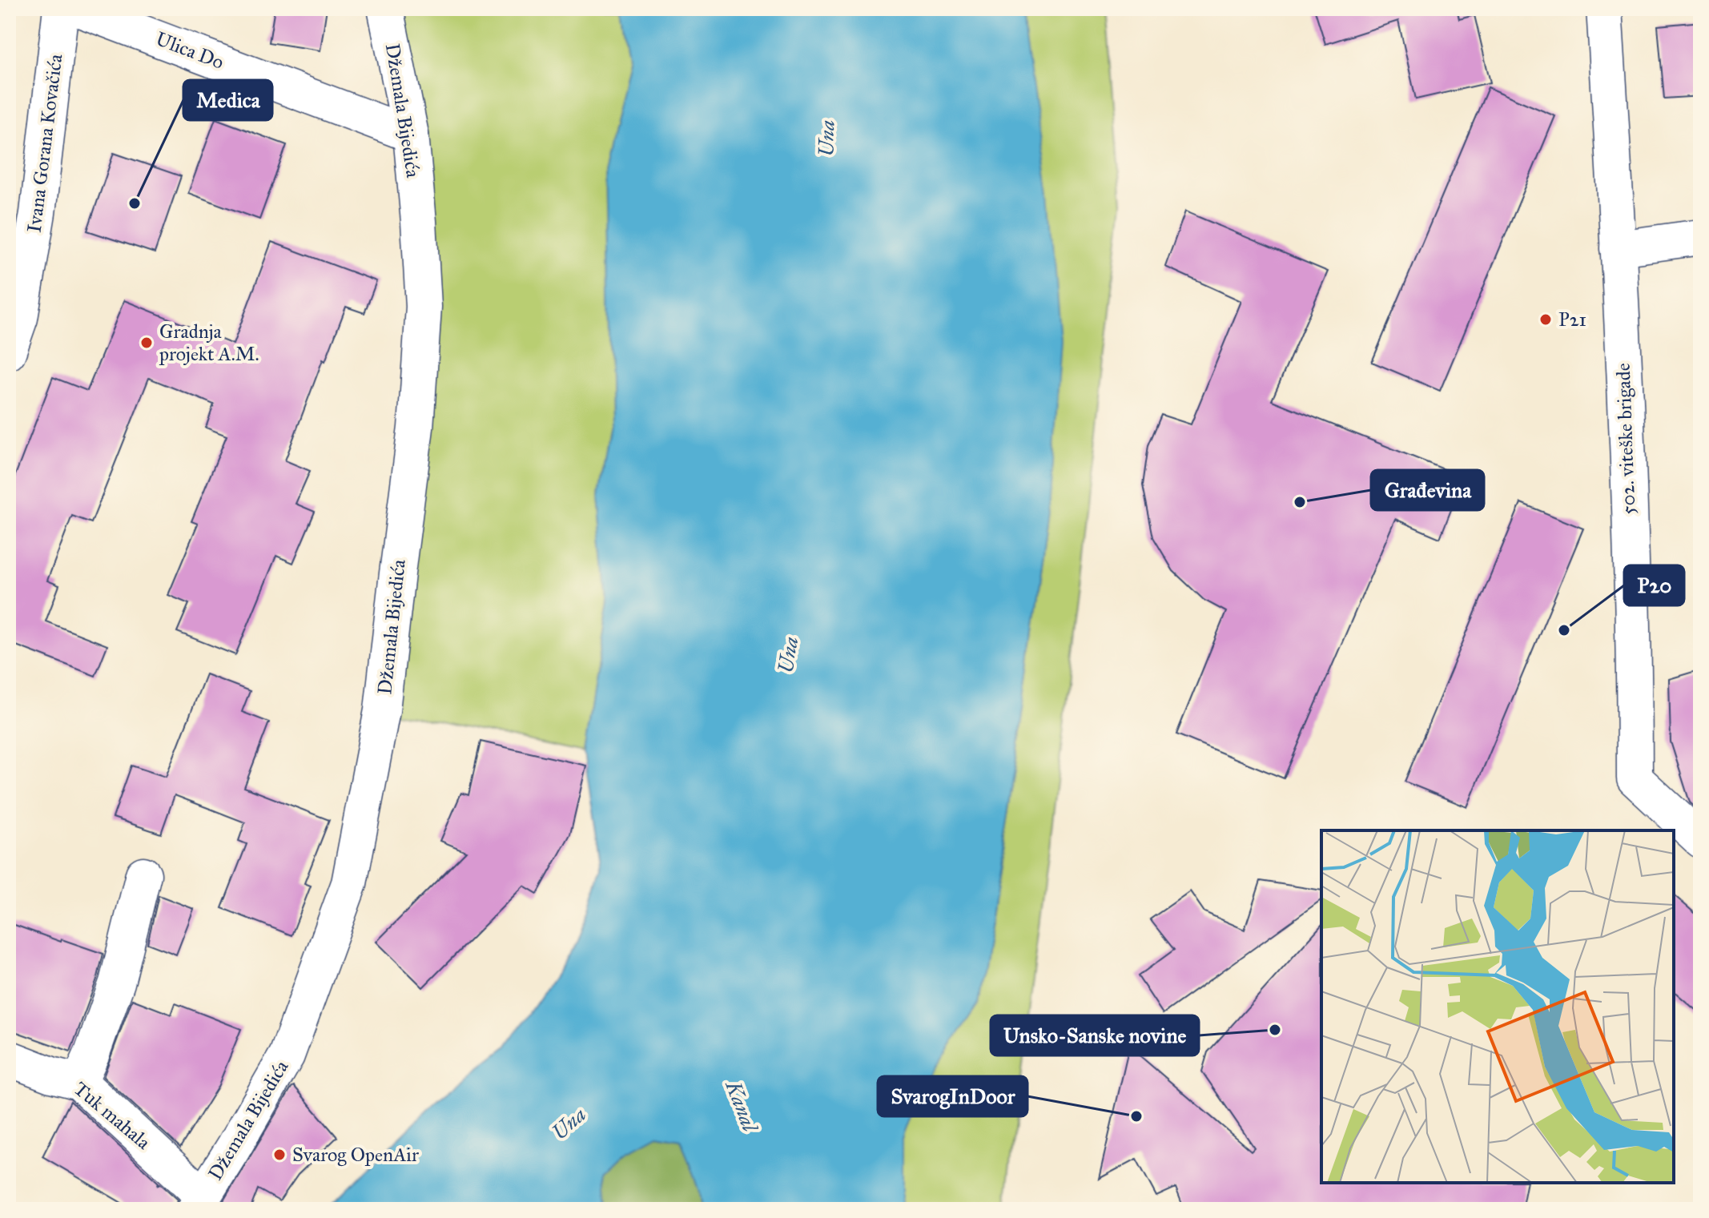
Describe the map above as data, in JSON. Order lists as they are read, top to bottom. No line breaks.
{"streets":{"street":["Ulica Do","Džemala Bijedića","Ivana Gorana Kovačića","502. viteške brigade","Tuk mahala"]},"crossings":[["Ulica Do","Džemala Bijedića"],["Džemala Bijedića","Tuk mahala"]],"water":["Una","Kanal"],"places":["Medica","P21","Gradnja projekt A.M.","Građevina","P20","Unsko-Sanske novine","SvarogInDoor","Svarog OpenAir"]}
